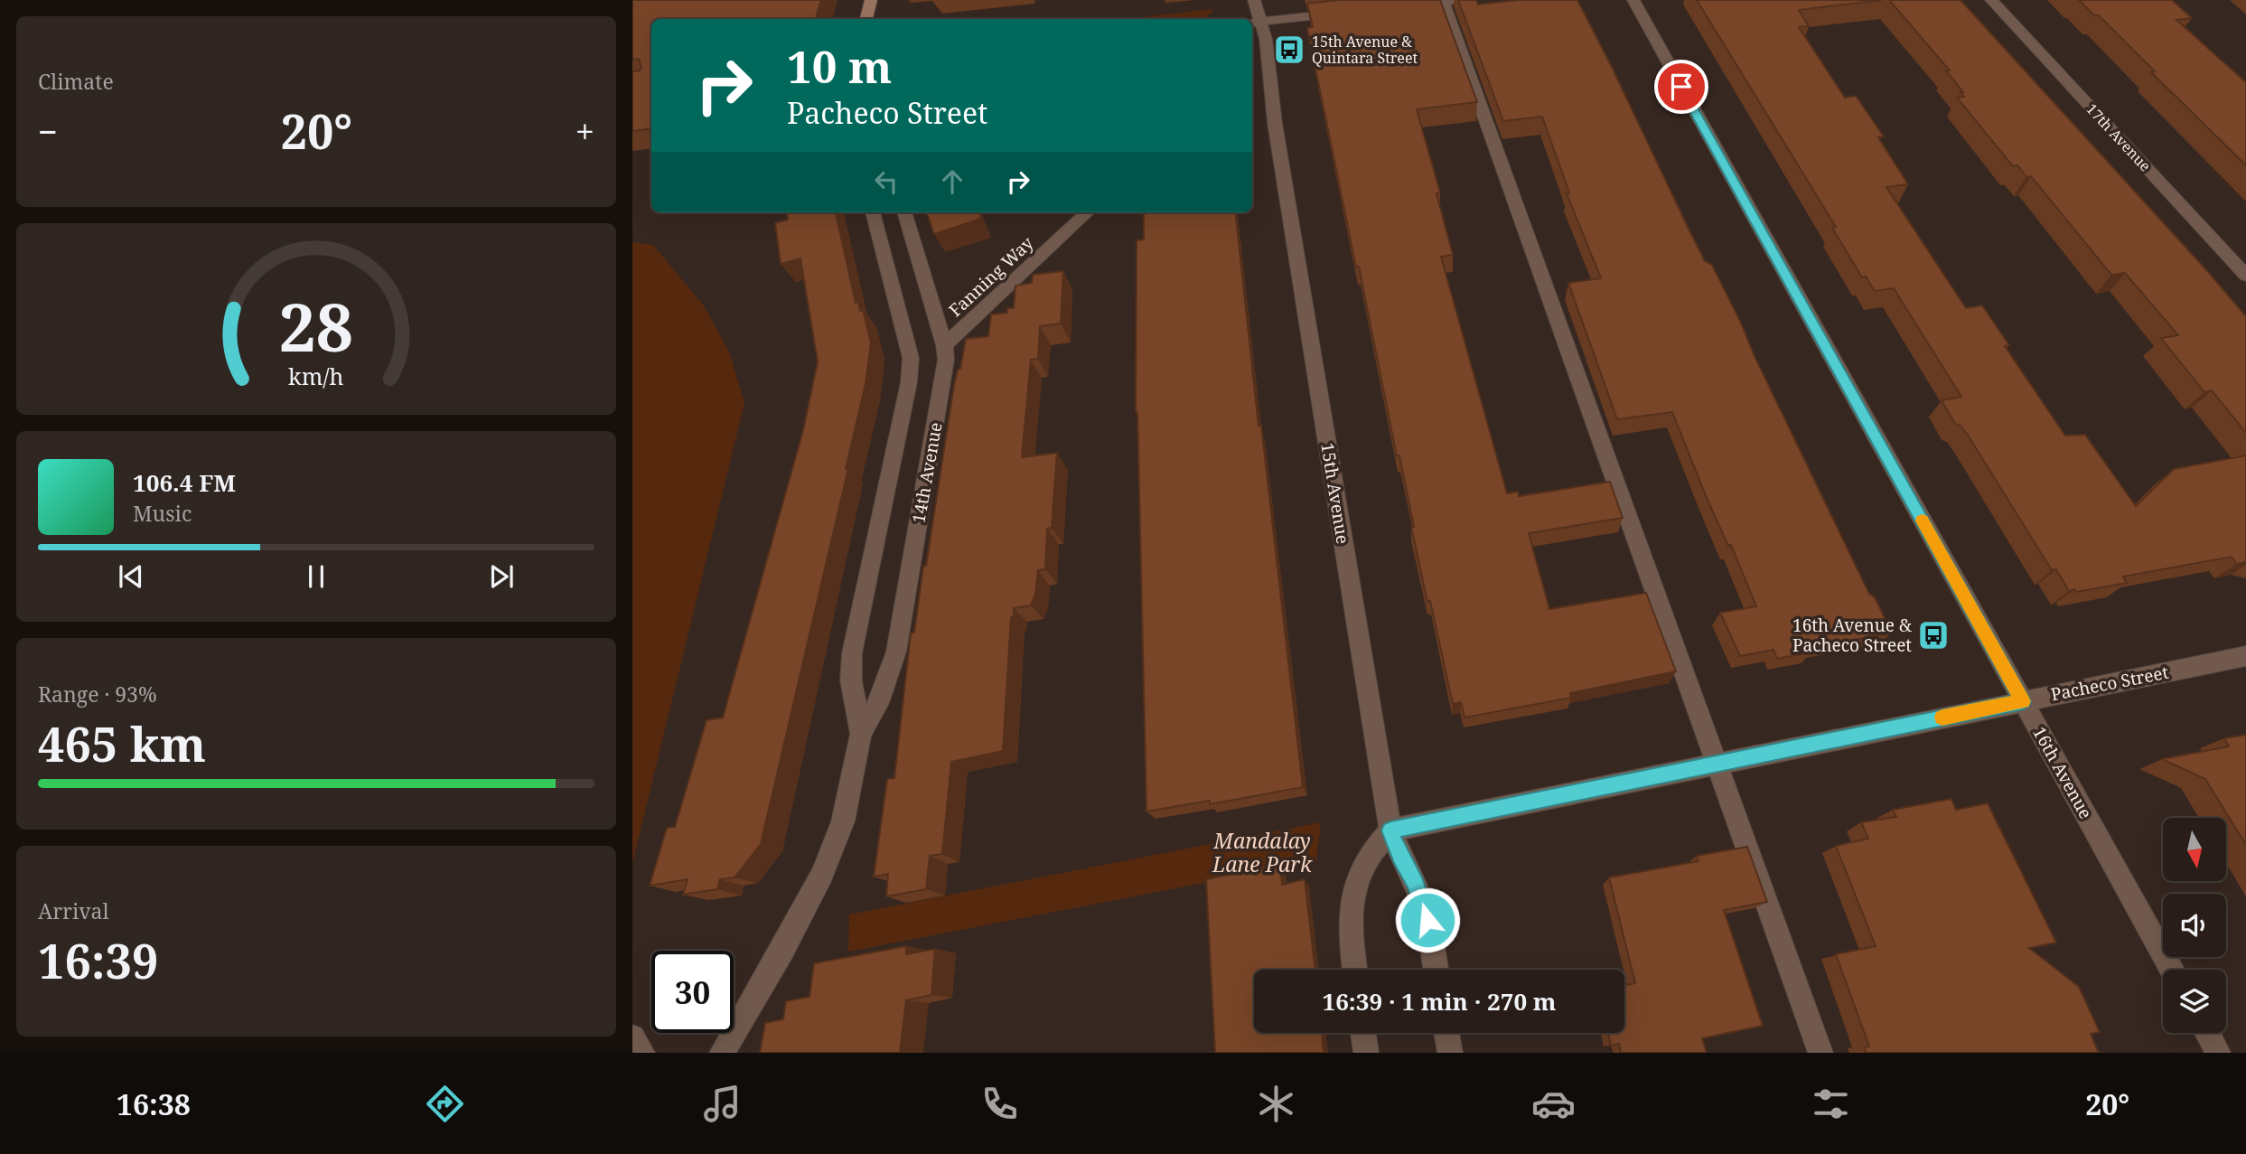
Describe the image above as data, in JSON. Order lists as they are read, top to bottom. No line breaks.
{"streets":{"street":["17th Avenue","Fanning Way","14th Avenue","15th Avenue","Pacheco Street","16th Avenue"]},"crossings":[["Fanning Way","14th Avenue"],["15th Avenue","Pacheco Street"],["Pacheco Street","16th Avenue"]],"parks":["Mandalay Lane Park"],"places":{"bus stop":["15th Avenue & Quintara Street","16th Avenue & Pacheco Street"]},"north":"bottom","page":{"tile":["Climate",["Range · 93%","465 km"],["Arrival","16:39"]],"turn":["10 m","Pacheco Street"],"heat":["−","20°","+"],"song":["106.4 FM","Music"],"limit":"30","trip":"16:39 · 1 min · 270 m","tabs":["16:38","20°"],"gauge":["28","km/h"]}}
